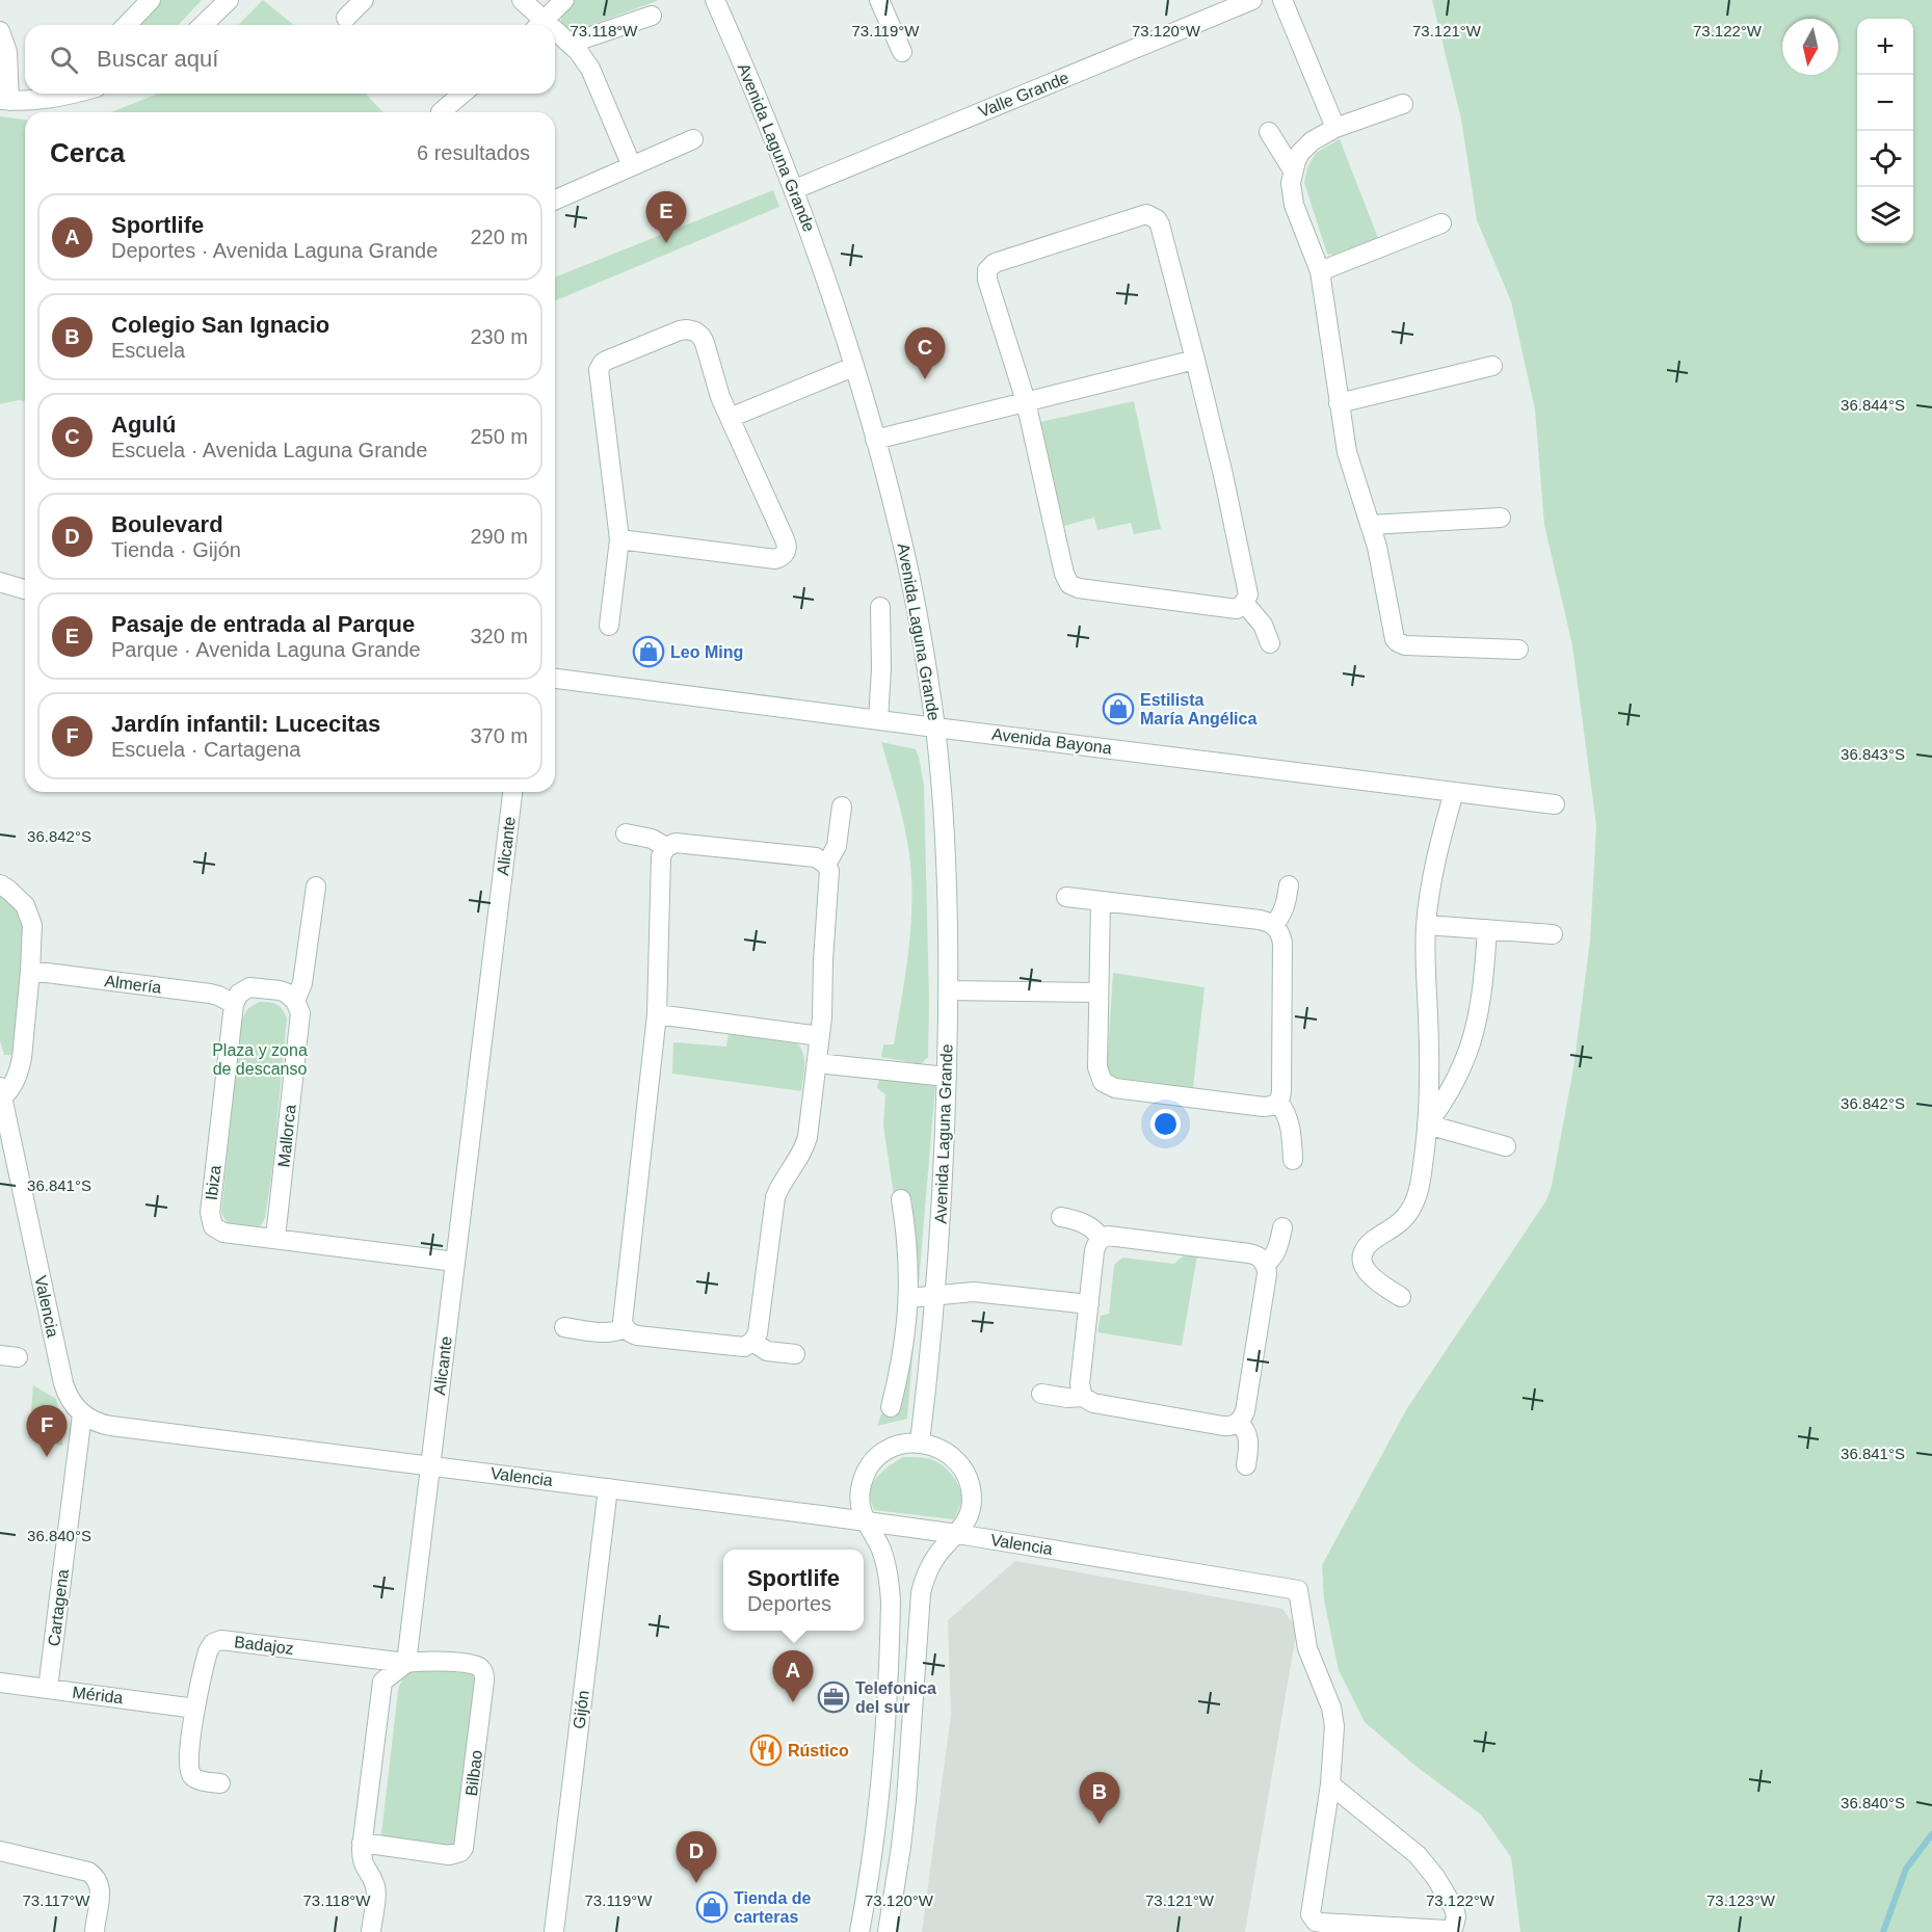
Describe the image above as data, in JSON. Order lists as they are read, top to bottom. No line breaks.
{"streets":{"street":["Valle Grande","Avenida Laguna Grande","Avenida Bayona","Alicante","Almería","Mallorca","Ibiza","Valencia","Cartagena","Badajoz","Mérida","Gijón","Bilbao"]},"crossings":[["Valle Grande","Avenida Laguna Grande"],["Avenida Laguna Grande","Avenida Bayona"],["Avenida Laguna Grande","Valencia"],["Alicante","Ibiza"],["Alicante","Valencia"],["Alicante","Badajoz"],["Alicante","Bilbao"],["Almería","Ibiza"],["Mallorca","Ibiza"],["Valencia","Cartagena"],["Valencia","Gijón"],["Cartagena","Mérida"],["Badajoz","Mérida"],["Badajoz","Bilbao"]],"parks":["Plaza y zona de descanso"],"places":{"shop":["Leo Ming","Estilista María Angélica","Tienda de carteras"],"office":["Telefonica del sur"],"restaurant":["Rústico"]},"north":"bottom","page":{"map_buttons":["+","−"],"search":"Buscar aquí","heading":["Cerca","6 resultados"],"pins":["E","C","F","A","B","D"],"list":[{"mark":"A","name":"Sportlife","note":"Deportes · Avenida Laguna Grande","value":"220 m"},{"mark":"B","name":"Colegio San Ignacio","note":"Escuela","value":"230 m"},{"mark":"C","name":"Agulú","note":"Escuela · Avenida Laguna Grande","value":"250 m"},{"mark":"D","name":"Boulevard","note":"Tienda · Gijón","value":"290 m"},{"mark":"E","name":"Pasaje de entrada al Parque","note":"Parque · Avenida Laguna Grande","value":"320 m"},{"mark":"F","name":"Jardín infantil: Lucecitas","note":"Escuela · Cartagena","value":"370 m"}],"popup":["Sportlife","Deportes"]},"coordinates":["73.118°W","73.119°W","73.120°W","73.121°W","73.122°W","36.844°S","36.843°S","36.842°S","36.841°S","36.840°S","73.117°W","73.123°W"]}
